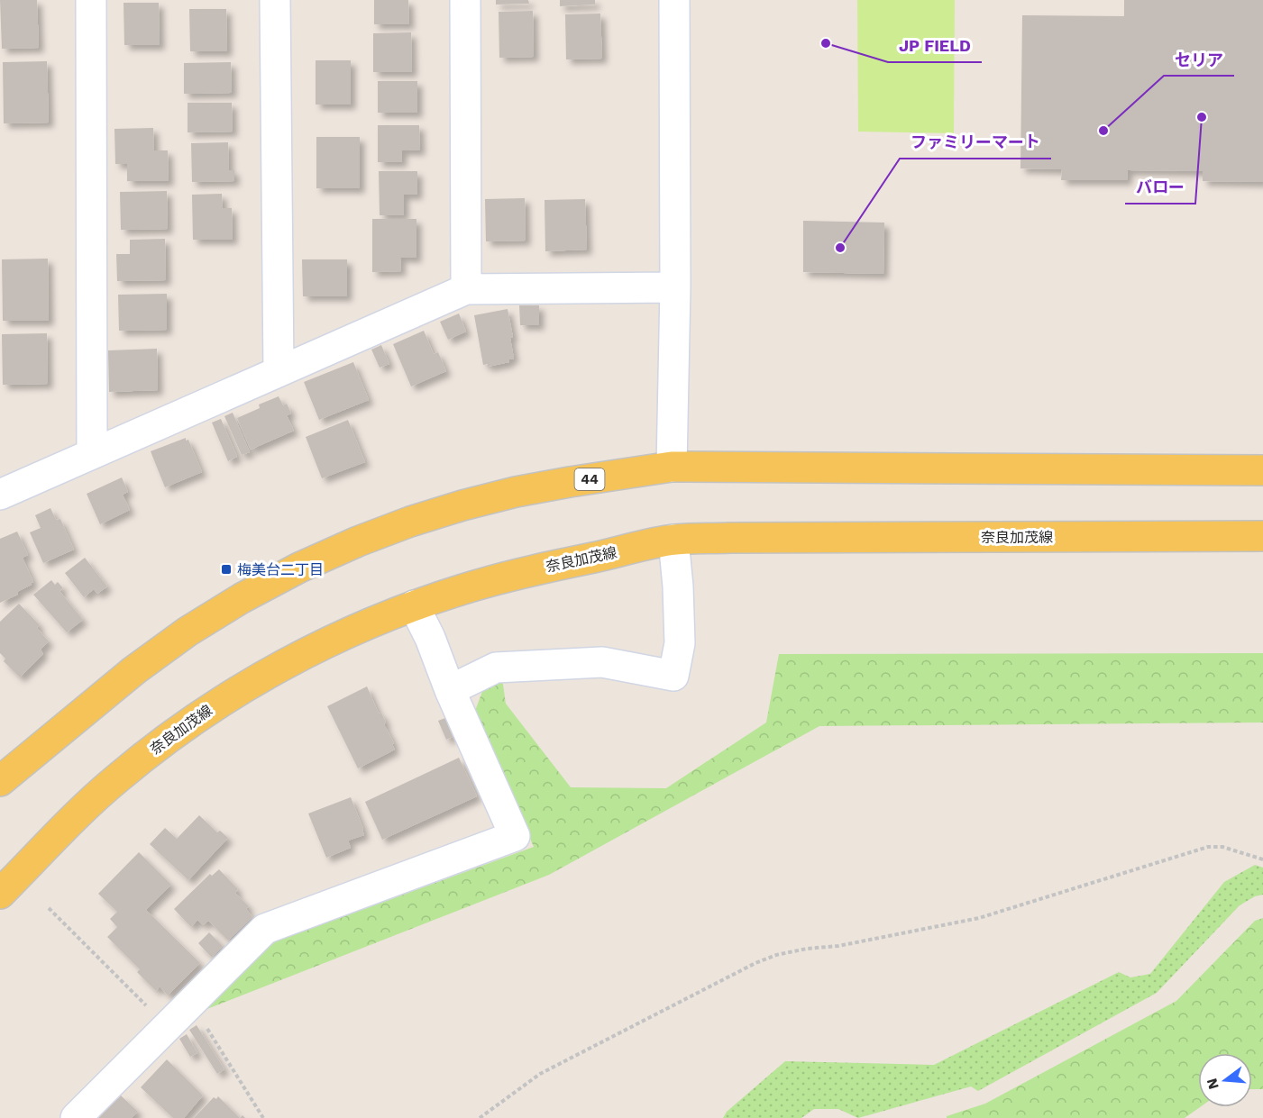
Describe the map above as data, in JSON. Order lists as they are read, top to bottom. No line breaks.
{"streets":{"main road":["44","奈良加茂線"]},"places":{"other":["JP FIELD","バロー","セリア","ファミリーマート"],"transit":["梅美台二丁目"]},"north":"left"}
